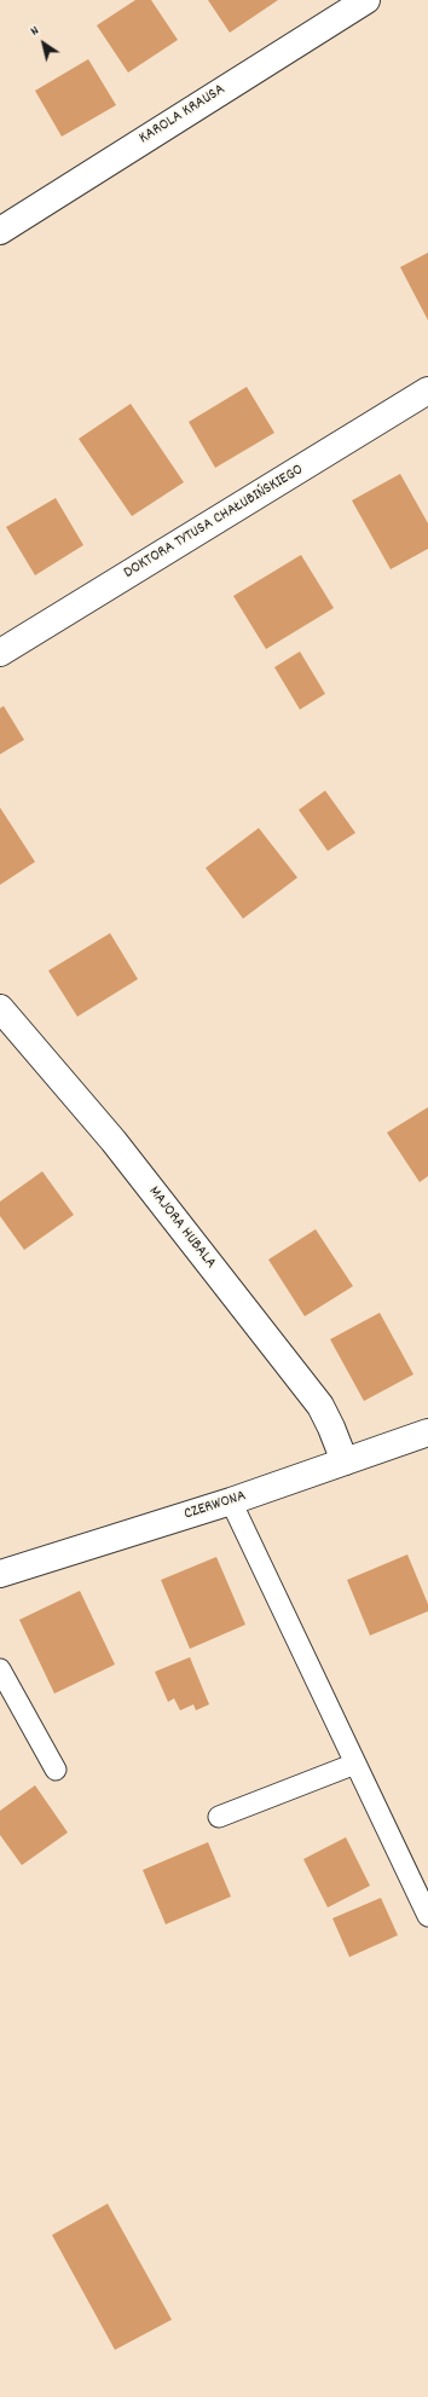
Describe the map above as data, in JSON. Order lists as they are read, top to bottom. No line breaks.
{"streets":{"street":["KAROLA KRAUSA","DOKTORA TYTUSA CHAŁUBIŃSKIEGO","MAJORA HUBALA","CZERWONA"]},"crossings":[["MAJORA HUBALA","CZERWONA"]],"north":"top left"}
